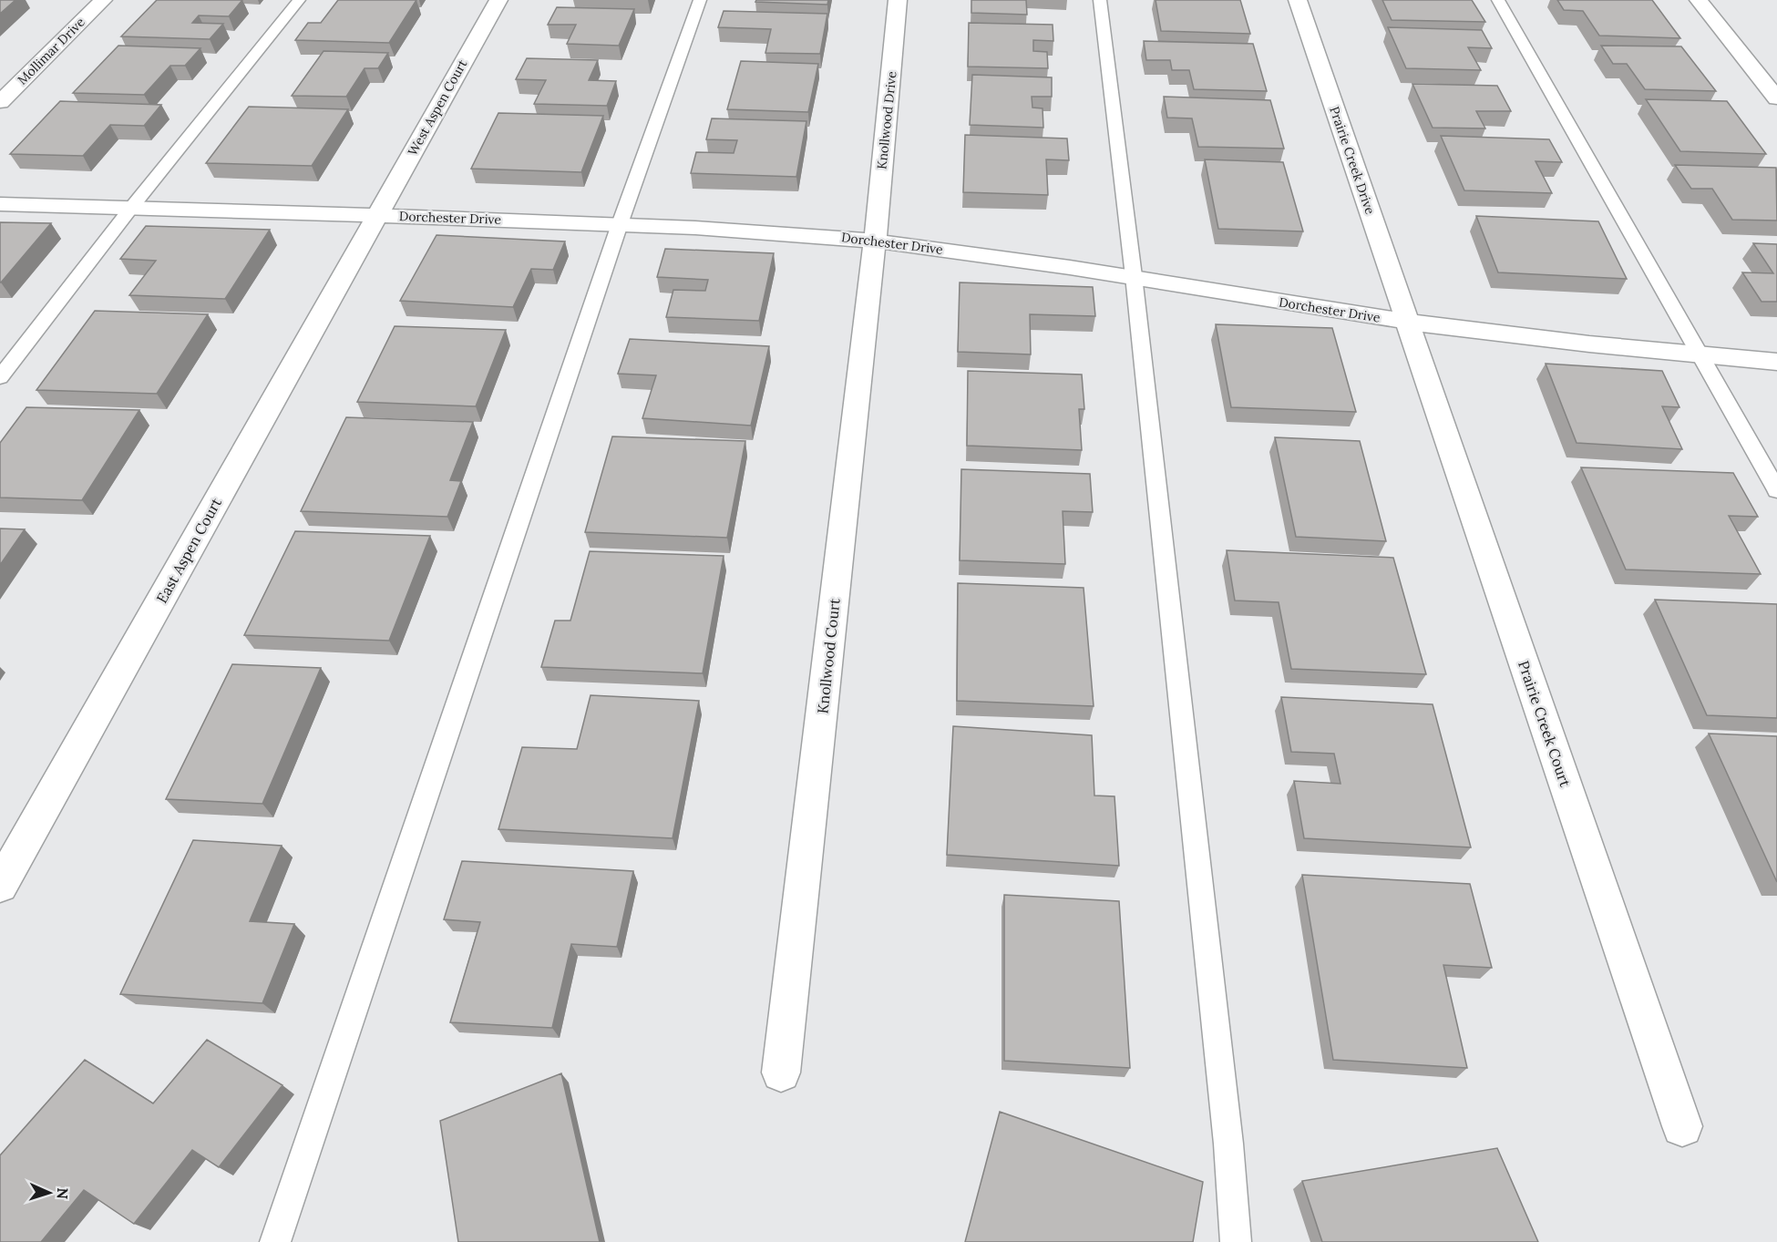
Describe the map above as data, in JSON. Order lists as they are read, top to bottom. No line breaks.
{"streets":{"street":["Mollimar Drive","West Aspen Court","Knollwood Drive","Prairie Creek Drive","Dorchester Drive","East Aspen Court","Knollwood Court","Prairie Creek Court"]},"crossings":[["West Aspen Court","Dorchester Drive"],["West Aspen Court","East Aspen Court"],["Knollwood Drive","Dorchester Drive"],["Knollwood Drive","Knollwood Court"],["Prairie Creek Drive","Dorchester Drive"],["Prairie Creek Drive","Prairie Creek Court"],["Dorchester Drive","East Aspen Court"],["Dorchester Drive","Knollwood Court"],["Dorchester Drive","Prairie Creek Court"]],"north":"right"}
